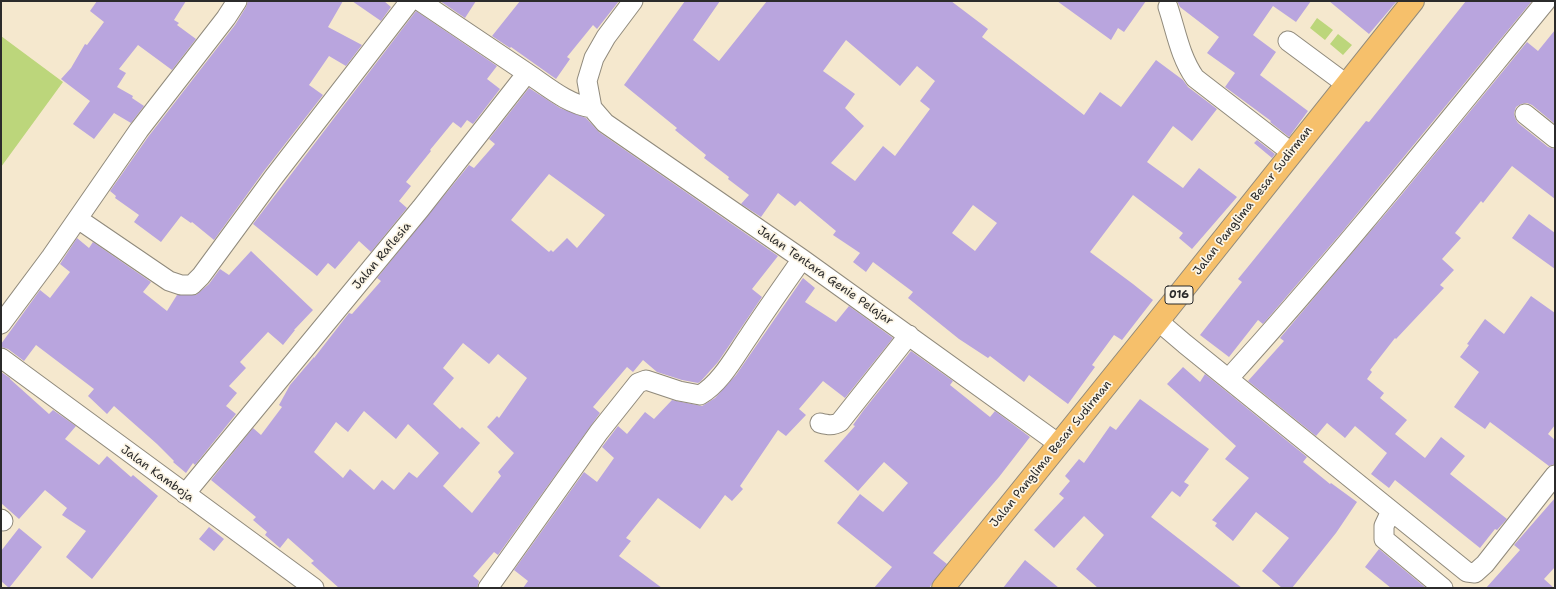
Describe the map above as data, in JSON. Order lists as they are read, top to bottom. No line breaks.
{"streets":{"main road":["Jalan Panglima Besar Sudirman","016"],"street":["Jalan Raflesia","Jalan Tentara Genie Pelajar","Jalan Kamboja"]},"crossings":[["Jalan Panglima Besar Sudirman","Jalan Tentara Genie Pelajar"],["Jalan Raflesia","Jalan Kamboja"]]}
